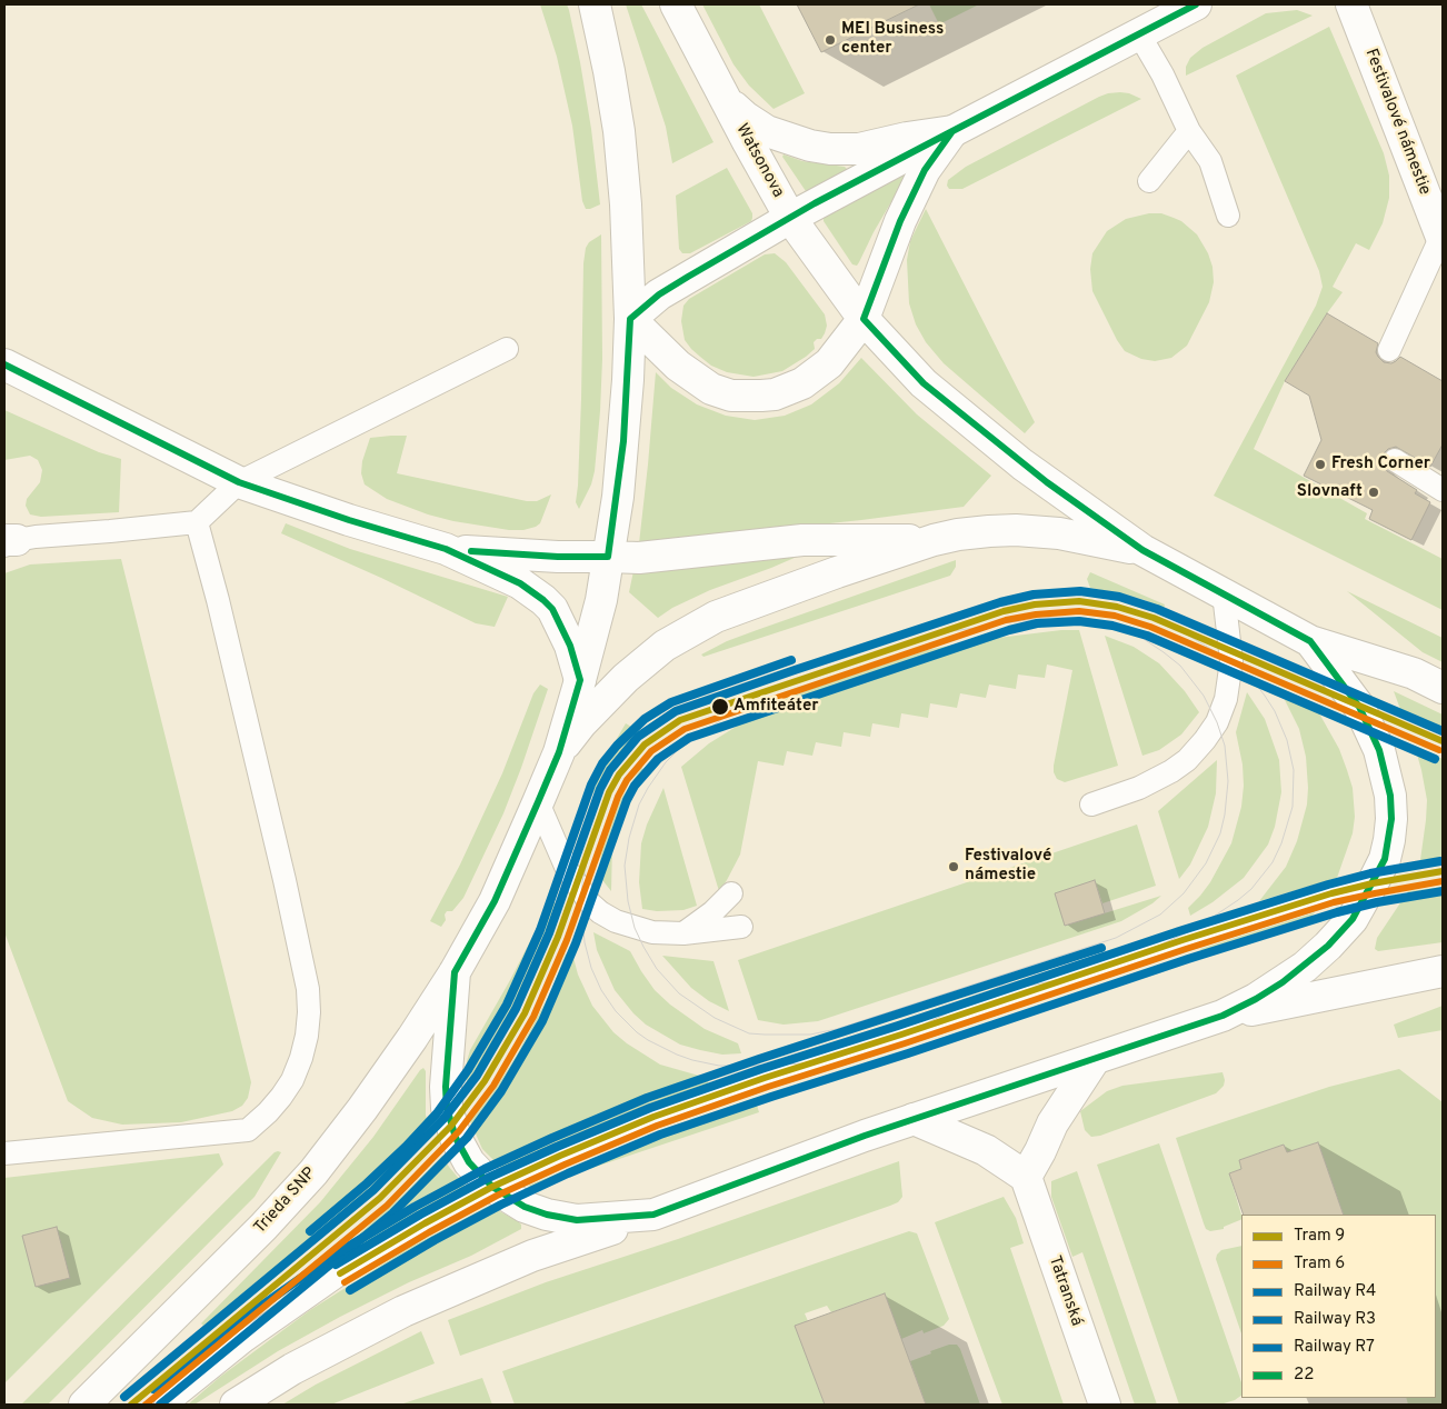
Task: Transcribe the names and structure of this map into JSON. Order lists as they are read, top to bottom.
{
  "streets": {
    "street": [
      "Festivalové námestie",
      "Watsonova",
      "Trieda SNP",
      "Tatranská"
    ]
  },
  "places": [
    "MEI Business center",
    "Fresh Corner",
    "Slovnaft",
    "Amfiteáter",
    "Festivalové námestie"
  ],
  "lines": [
    "transit line 22",
    "rail line R4",
    "tram line 9",
    "tram line 6",
    "rail line R3",
    "rail line R7"
  ],
  "legend": [
    "Tram 9",
    "Tram 6",
    "Railway R4",
    "Railway R3",
    "Railway R7",
    "22"
  ]
}
